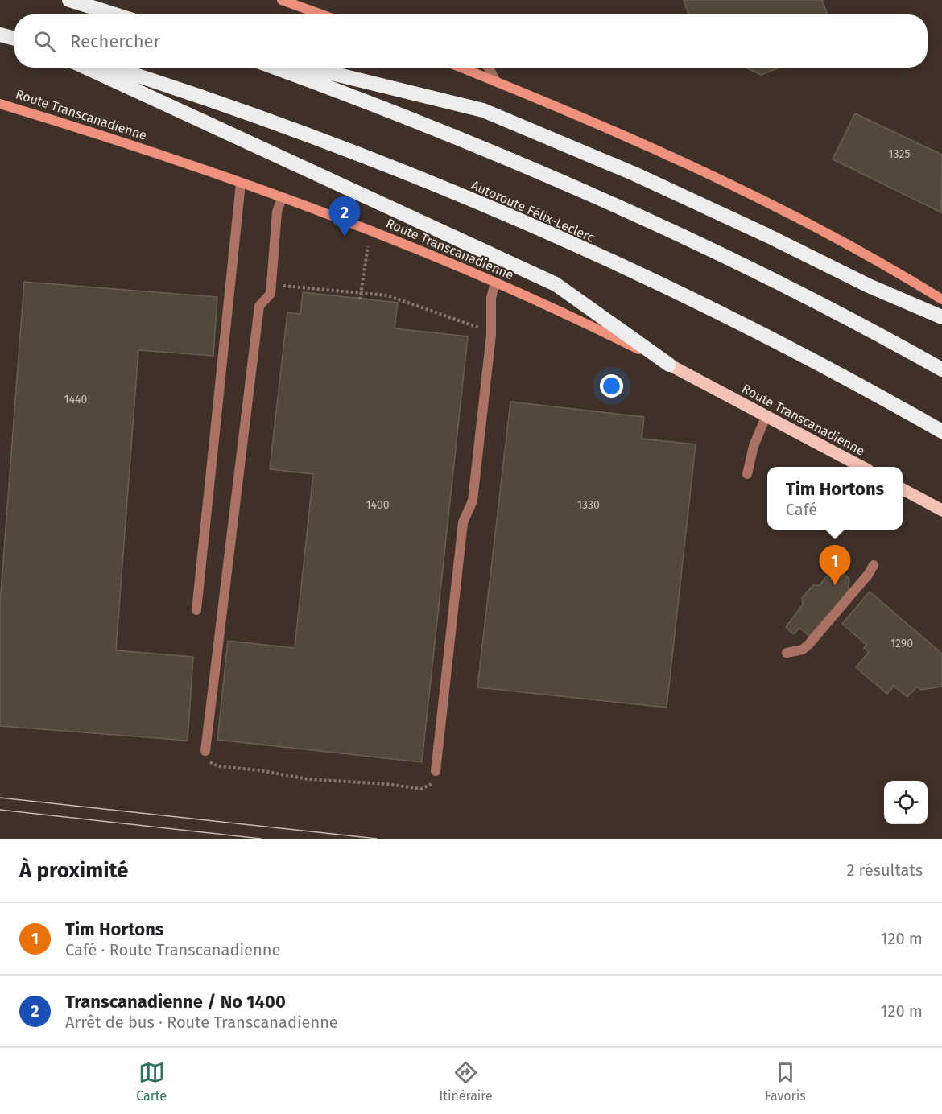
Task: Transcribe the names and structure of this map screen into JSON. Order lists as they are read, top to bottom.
{
  "streets": {
    "highway": ["Autoroute Félix-Leclerc"],
    "main road": ["Route Transcanadienne"]
  },
  "house_numbers": [
    "1325",
    "1440",
    "1400",
    "1330",
    "1290"
  ],
  "page": {
    "search": "Rechercher",
    "pins": ["2", "1"],
    "popup": ["Tim Hortons", "Café"],
    "heading": ["À proximité", "2 résultats"],
    "list": [
      {
        "mark": "1",
        "name": "Tim Hortons",
        "note": "Café · Route Transcanadienne",
        "value": "120 m"
      },
      {
        "mark": "2",
        "name": "Transcanadienne / No 1400",
        "note": "Arrêt de bus · Route Transcanadienne",
        "value": "120 m"
      }
    ],
    "nav": ["Carte", "Itinéraire", "Favoris"]
  }
}
